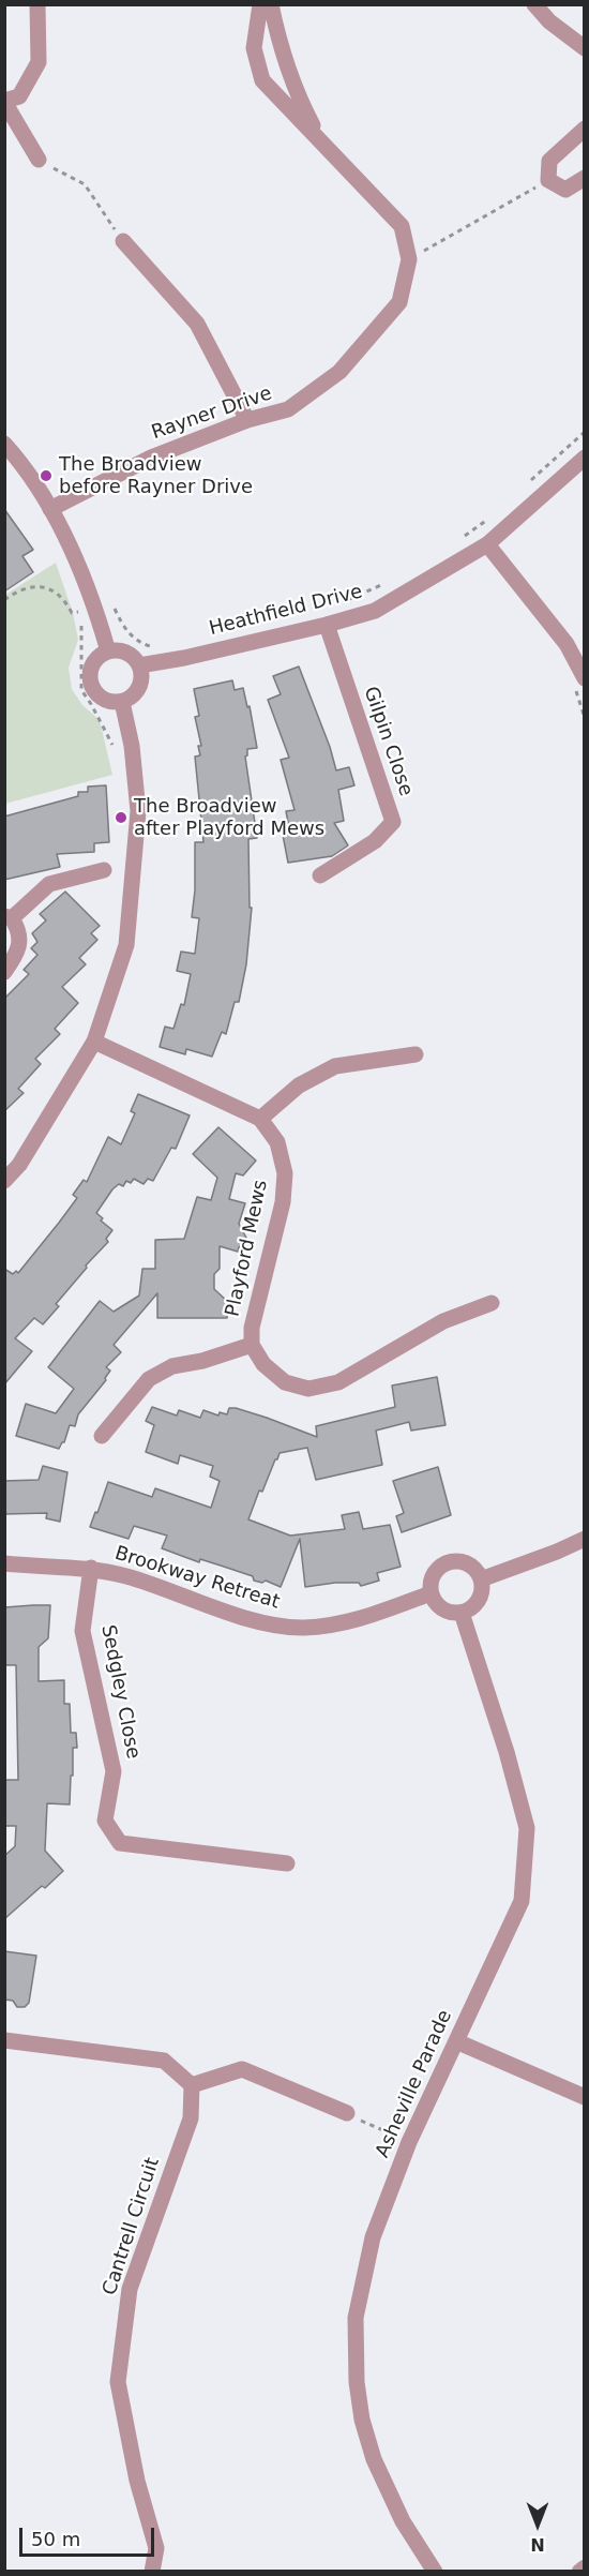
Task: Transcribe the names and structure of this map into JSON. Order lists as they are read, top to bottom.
{
  "streets": {
    "street": [
      "Rayner Drive",
      "Heathfield Drive",
      "Gilpin Close",
      "Playford Mews",
      "Brookway Retreat",
      "Sedgley Close",
      "Asheville Parade",
      "Cantrell Circuit"
    ]
  },
  "crossings": [
    ["Heathfield Drive", "Gilpin Close"],
    ["Brookway Retreat", "Sedgley Close"],
    ["Brookway Retreat", "Asheville Parade"]
  ],
  "places": ["The Broadview before Rayner Drive", "The Broadview after Playford Mews"],
  "scale_bar": "50 m",
  "north": "bottom"
}
